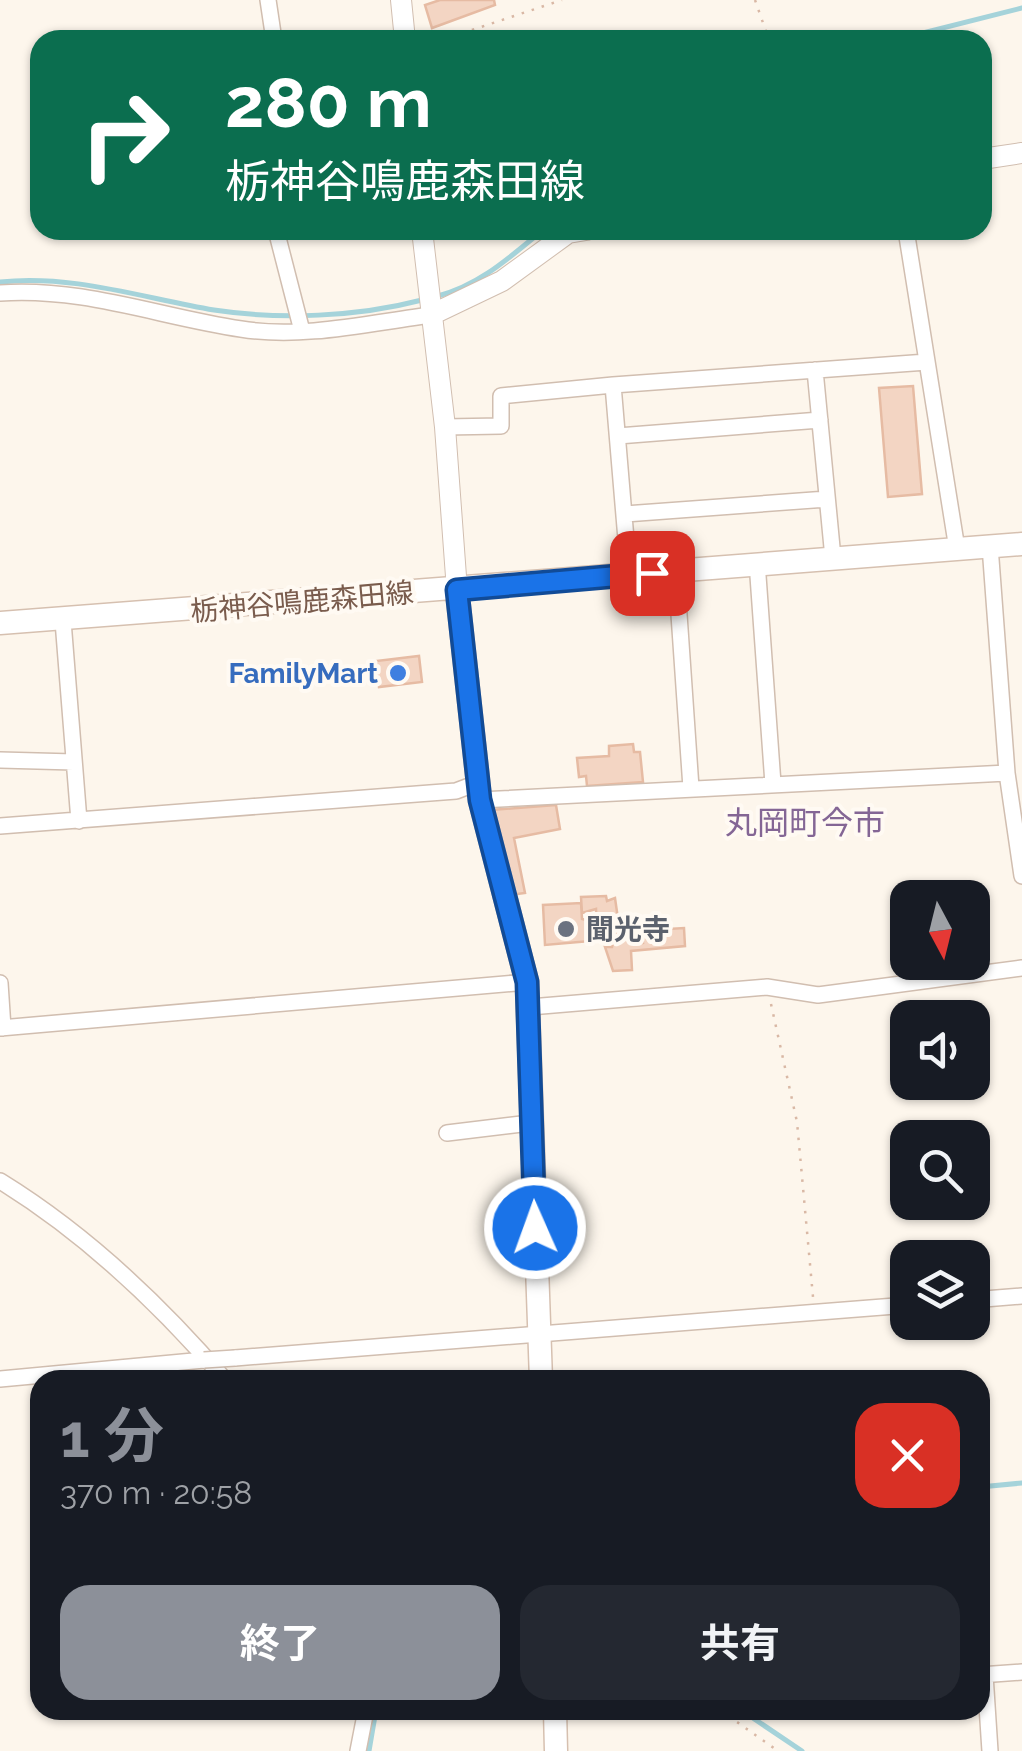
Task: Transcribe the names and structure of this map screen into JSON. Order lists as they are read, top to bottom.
{
  "streets": {
    "main road": ["栃神谷鳴鹿森田線"]
  },
  "districts": ["丸岡町今市"],
  "places": ["FamilyMart", "聞光寺"],
  "north": "bottom",
  "page": {
    "turn": ["280 m", "栃神谷鳴鹿森田線"],
    "heading": ["1 分", "370 m · 20:58"],
    "buttons": ["終了", "共有"]
  }
}
